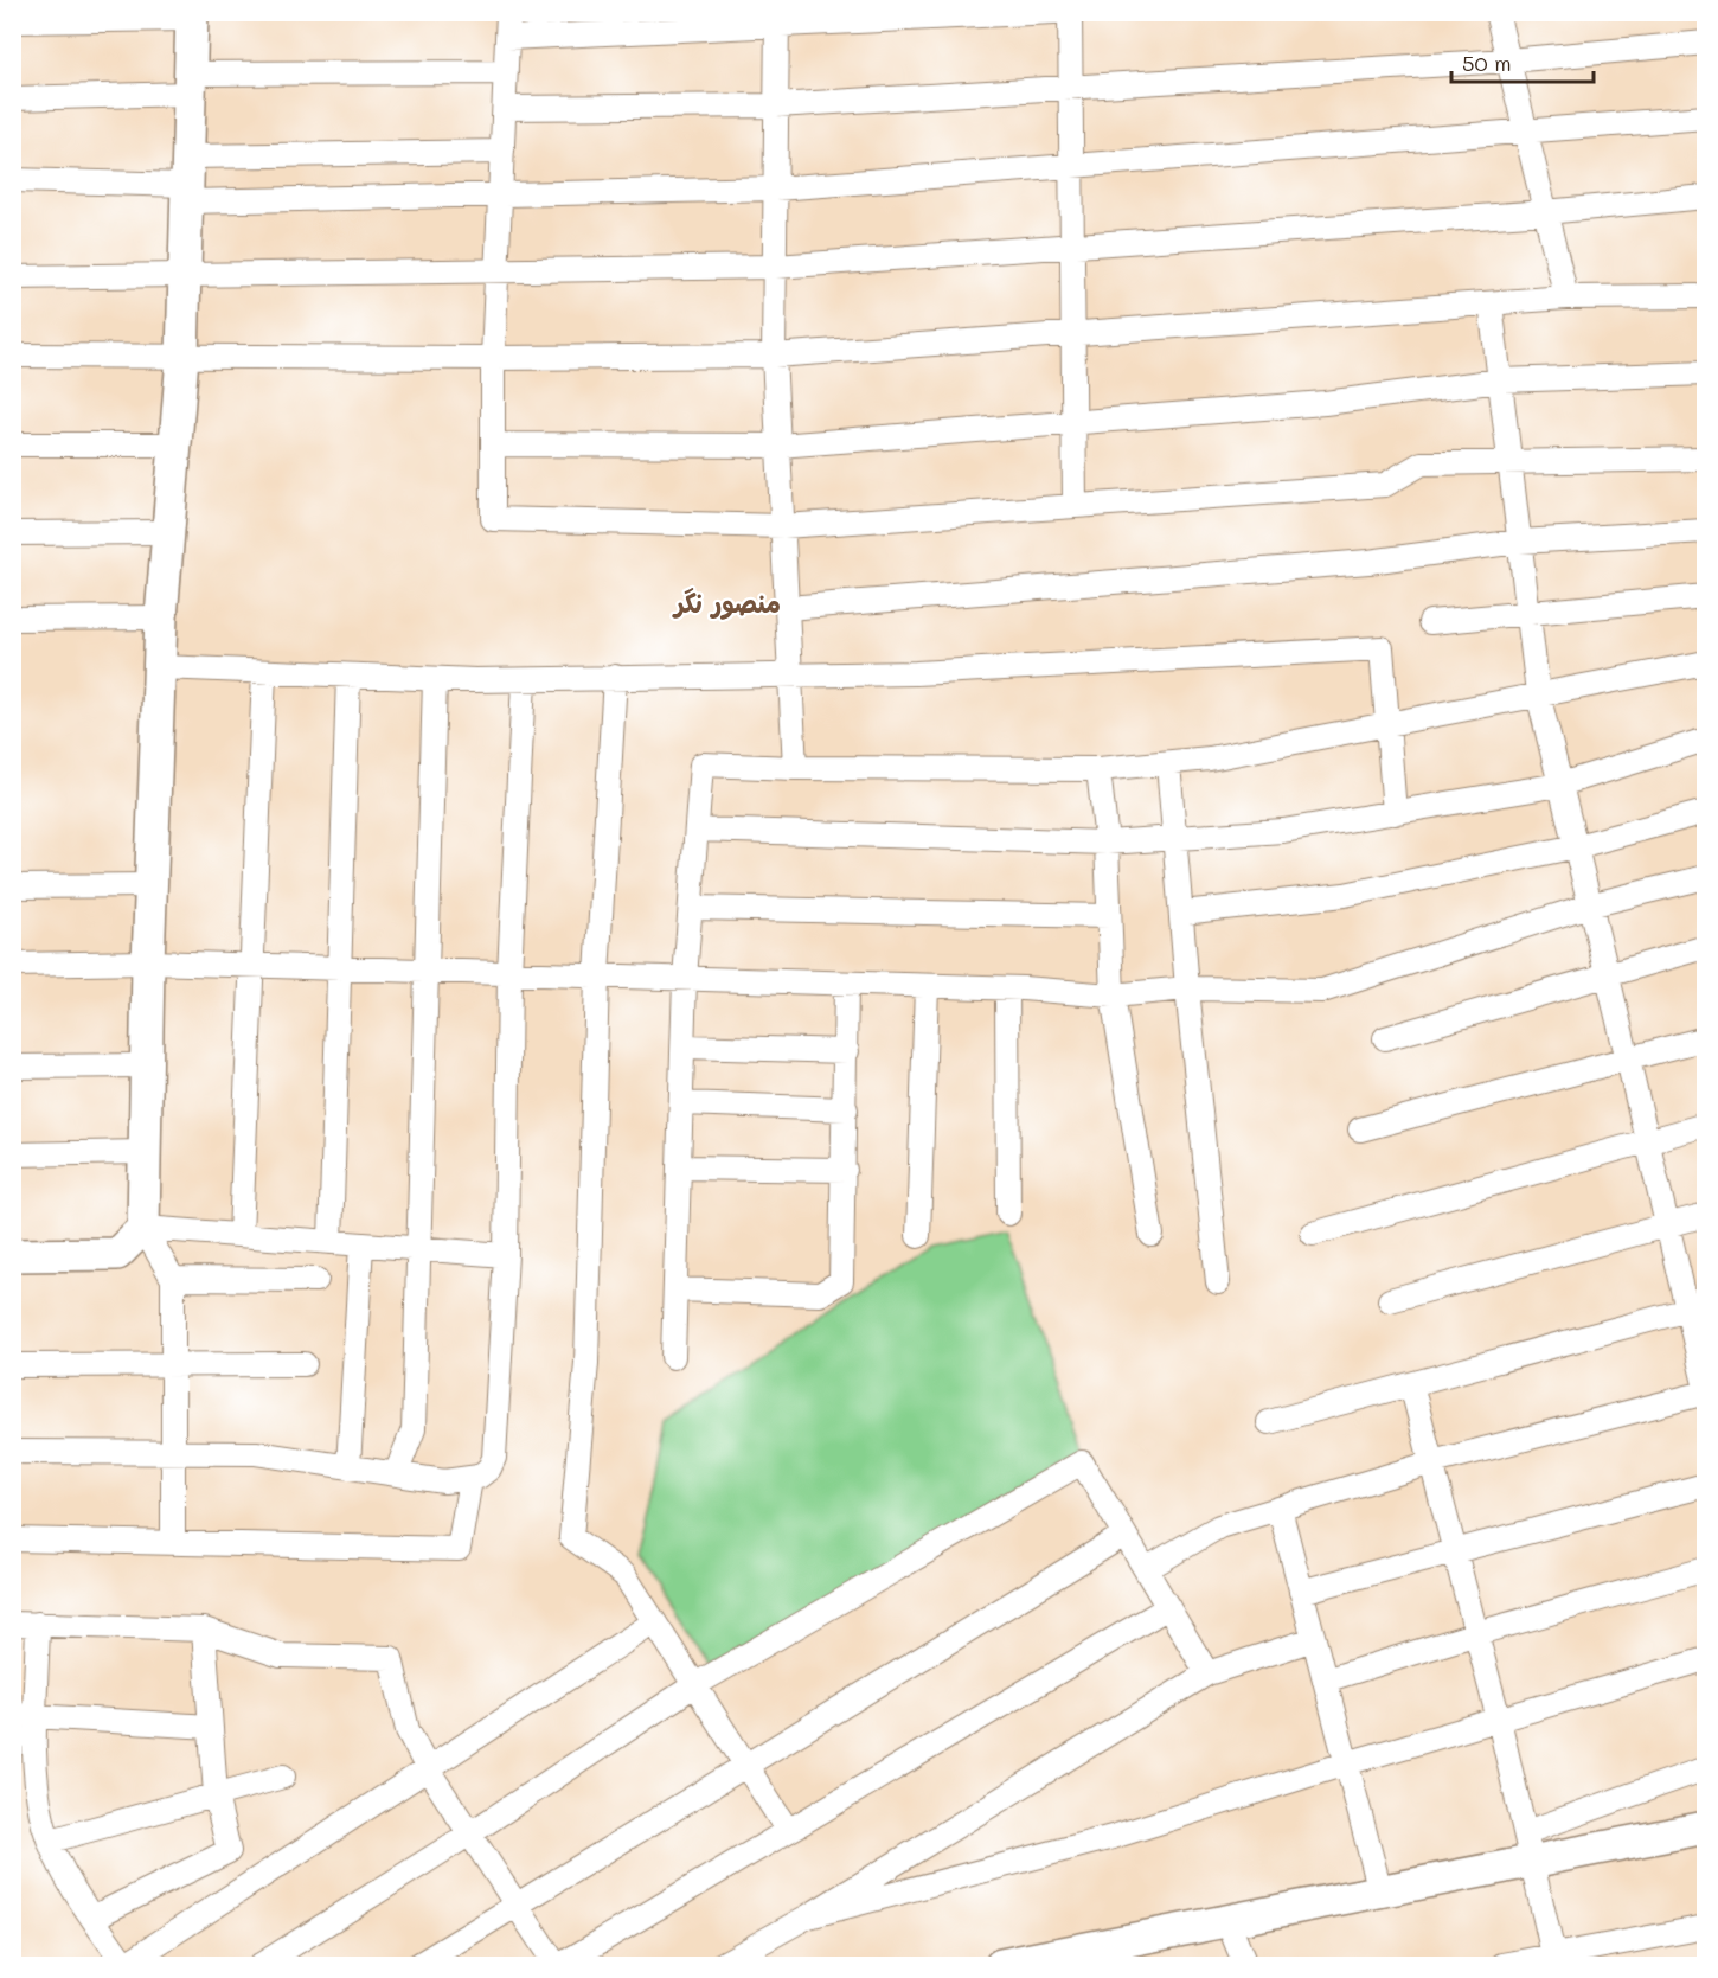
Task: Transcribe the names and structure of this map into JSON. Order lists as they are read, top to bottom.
{
  "districts": ["منصور نگر"],
  "scale_bar": "50 m"
}
